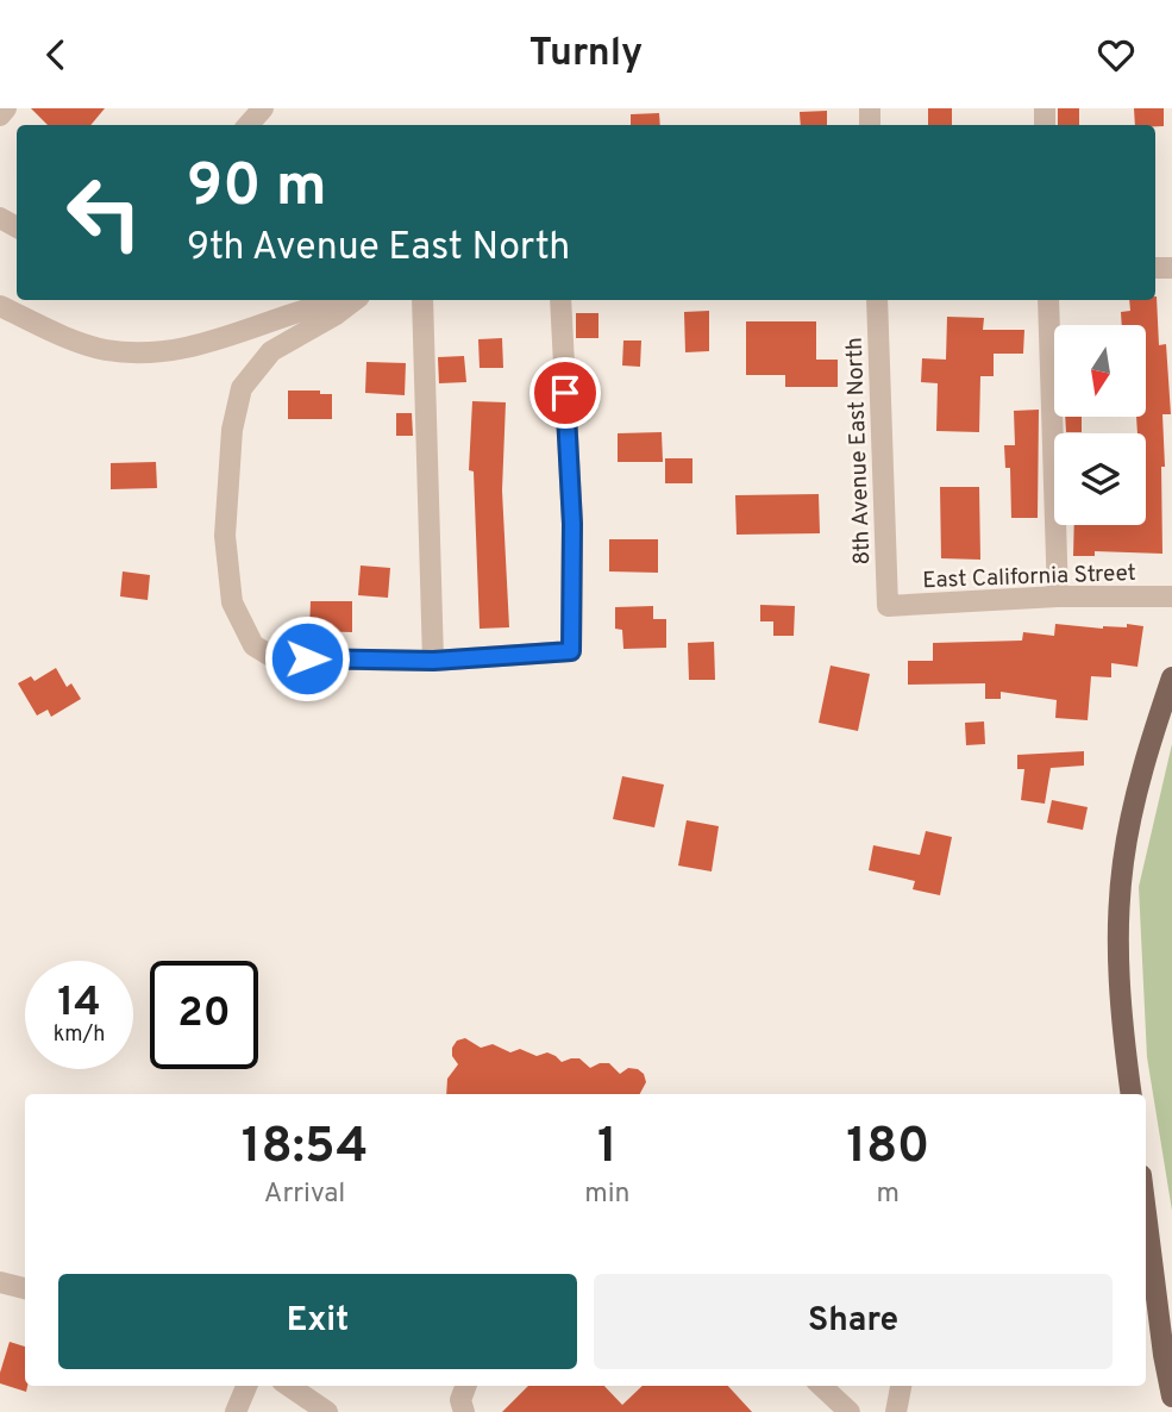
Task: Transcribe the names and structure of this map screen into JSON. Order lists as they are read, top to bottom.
{
  "streets": {
    "street": ["8th Avenue East North", "East California Street"]
  },
  "crossings": [
    ["8th Avenue East North", "East California Street"]
  ],
  "north": "bottom",
  "page": {
    "header": "Turnly",
    "turn": ["90 m", "9th Avenue East North"],
    "speed": "14 km/h",
    "limit": "20",
    "eta": [
      "18:54",
      "Arrival",
      "1",
      "min",
      "180",
      "m"
    ],
    "buttons": ["Exit", "Share"]
  }
}
